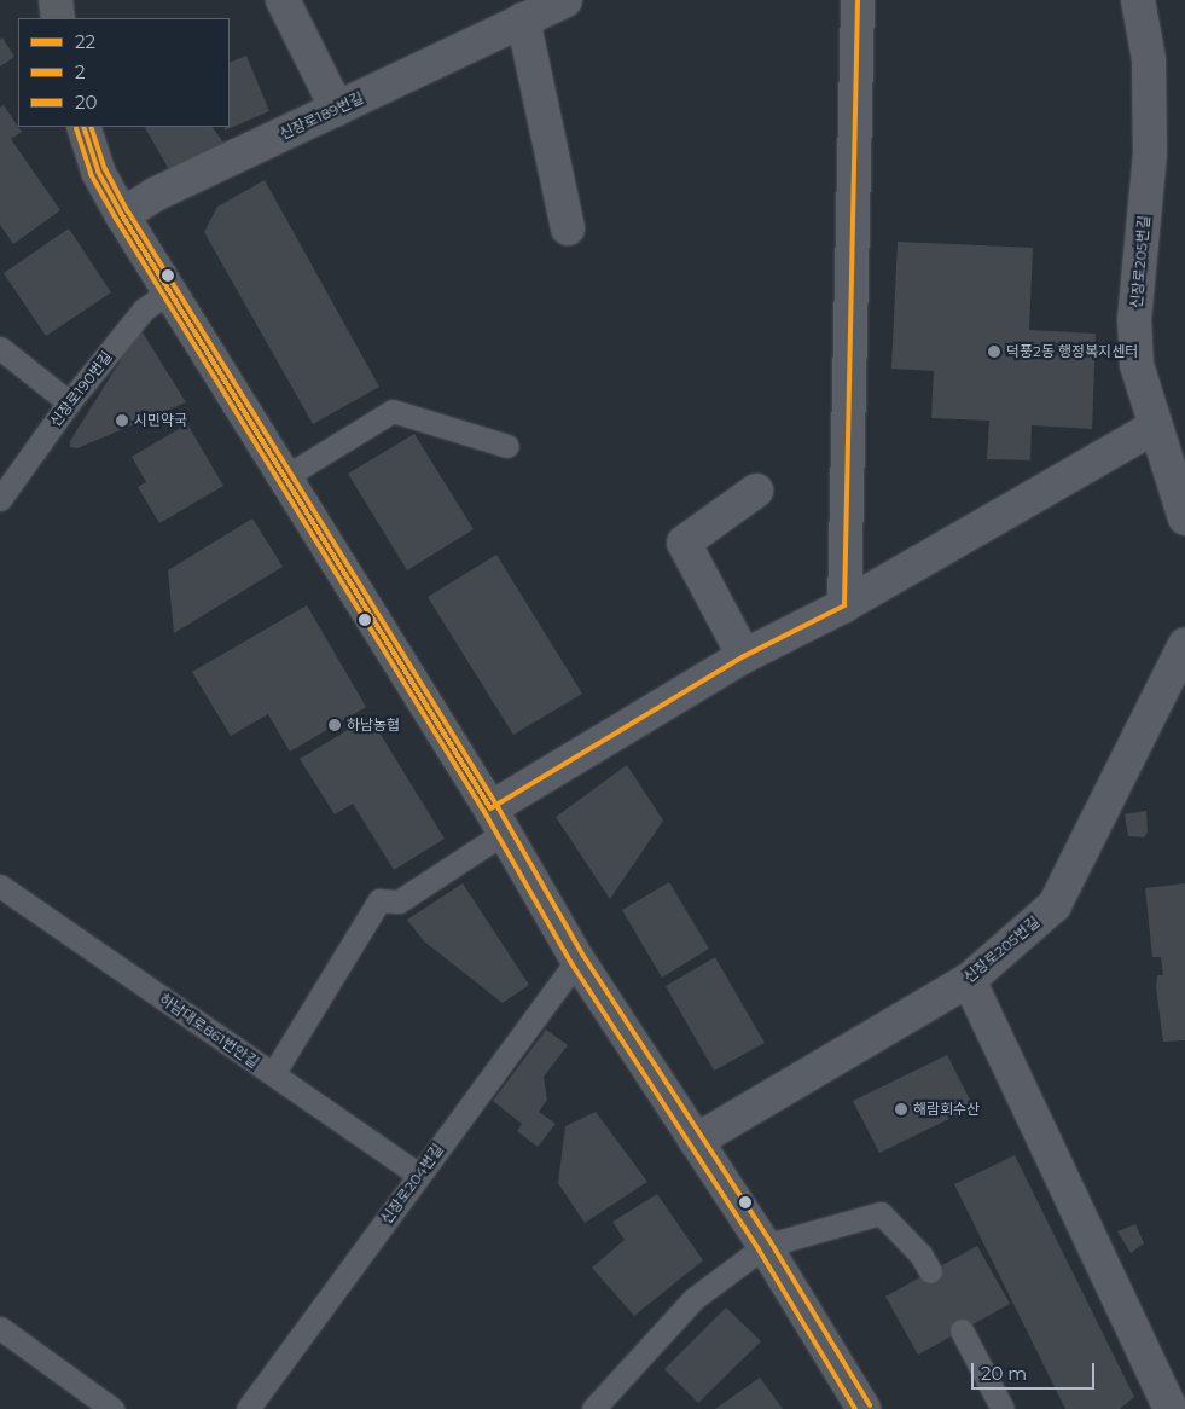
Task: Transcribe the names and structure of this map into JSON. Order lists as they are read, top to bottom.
{
  "streets": {
    "street": ["신장로189번길", "신장로205번길"],
    "lane": ["신장로190번길", "하남대로861번안길", "신장로204번길"]
  },
  "crossings": [
    ["하남대로861번안길", "신장로204번길"]
  ],
  "places": [
    "덕풍2동 행정복지센터",
    "시민약국",
    "하남농협",
    "해람회수산"
  ],
  "lines": ["transit line 22", "transit line 20", "transit line 2"],
  "legend": ["22", "2", "20"],
  "scale_bar": "20 m"
}
